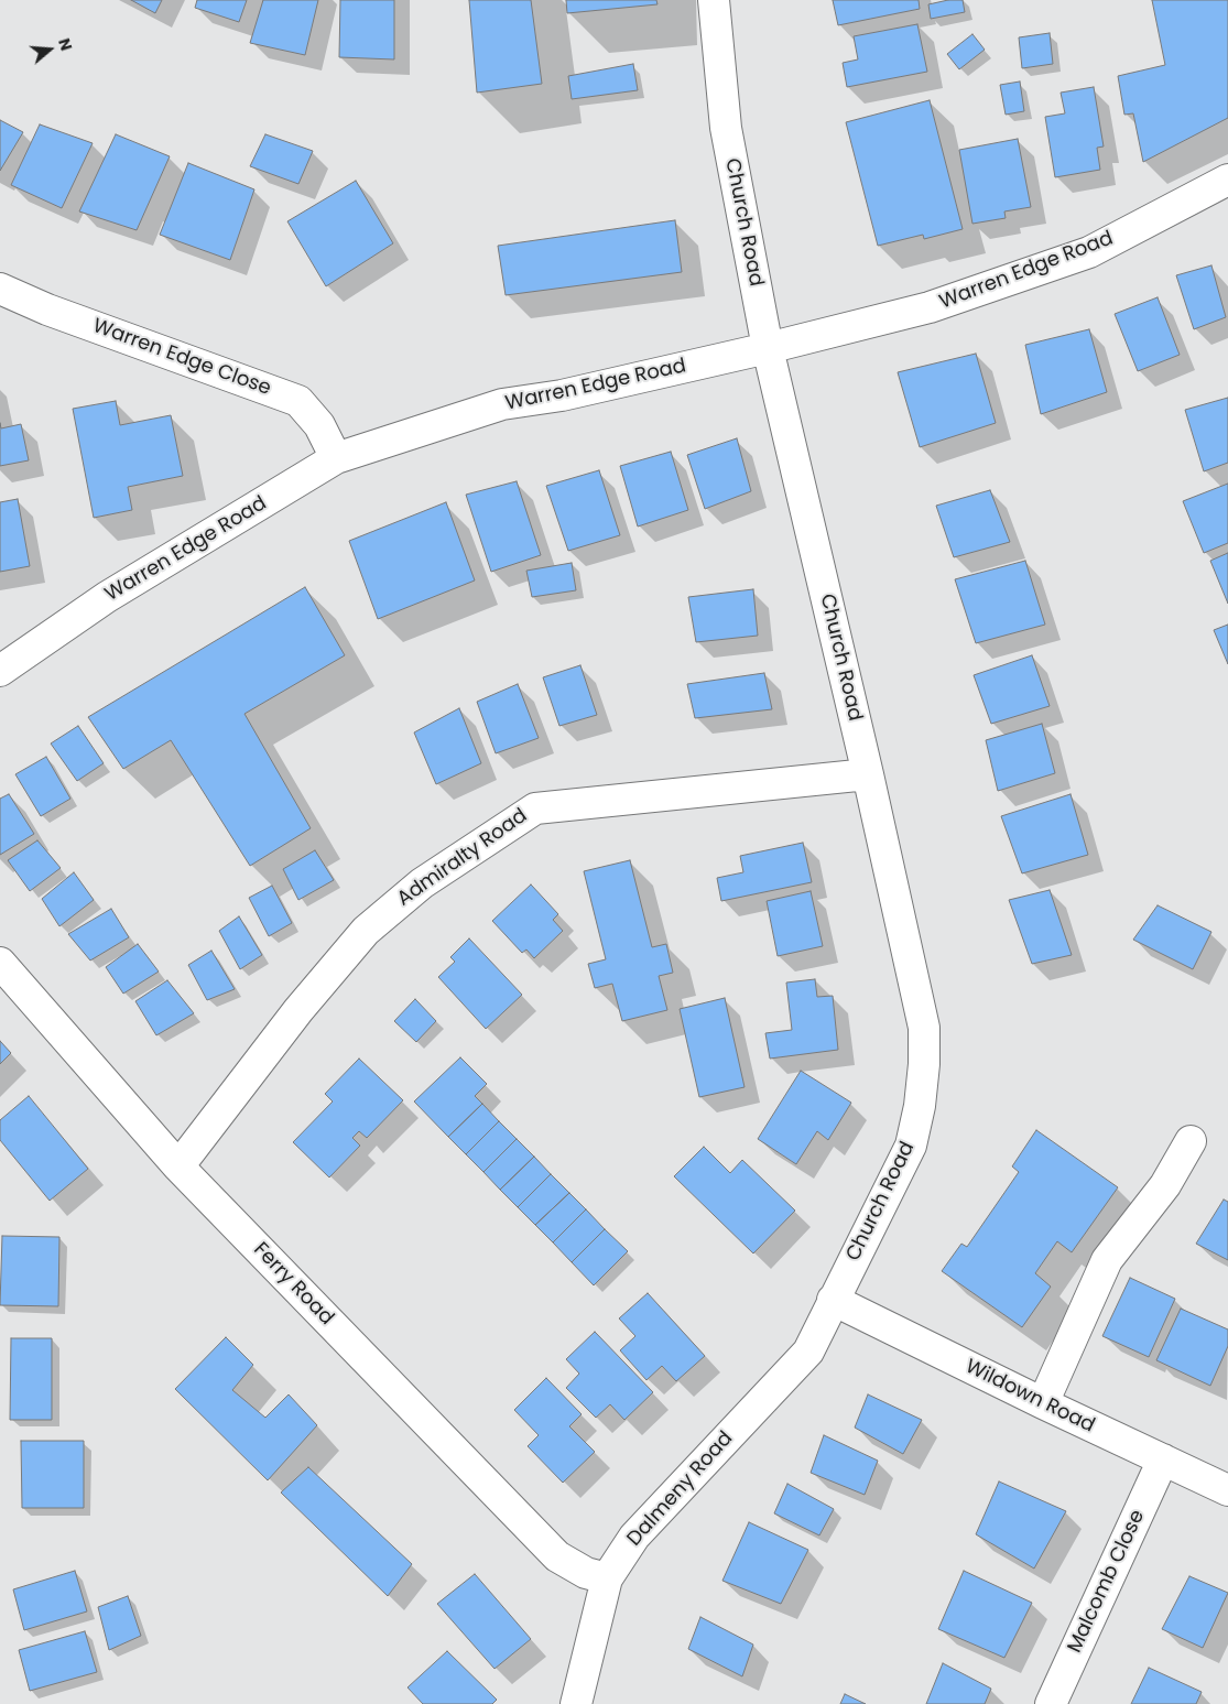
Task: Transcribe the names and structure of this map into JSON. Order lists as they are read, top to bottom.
{
  "streets": {
    "street": [
      "Church Road",
      "Warren Edge Road",
      "Warren Edge Close",
      "Admiralty Road",
      "Ferry Road",
      "Wildown Road",
      "Dalmeny Road",
      "Malcomb Close"
    ]
  },
  "crossings": [
    ["Church Road", "Warren Edge Road"],
    ["Church Road", "Admiralty Road"],
    ["Church Road", "Wildown Road"],
    ["Church Road", "Dalmeny Road"],
    ["Warren Edge Road", "Warren Edge Close"],
    ["Admiralty Road", "Ferry Road"],
    ["Ferry Road", "Dalmeny Road"],
    ["Wildown Road", "Dalmeny Road"],
    ["Wildown Road", "Malcomb Close"]
  ],
  "north": "right"
}
